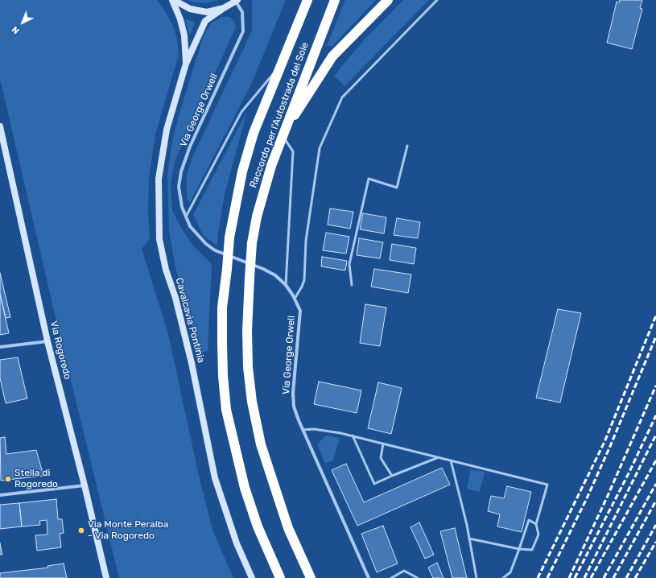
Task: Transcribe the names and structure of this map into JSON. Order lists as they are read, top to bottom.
{
  "streets": {
    "highway": ["Raccordo per l'Autostrada del Sole"],
    "street": ["Via George Orwell", "Cavalcavia Pontinia", "Via Rogoredo"]
  },
  "places": ["Stella di Rogoredo", "Via Monte Peralba - Via Rogoredo"],
  "north": "bottom left"
}
